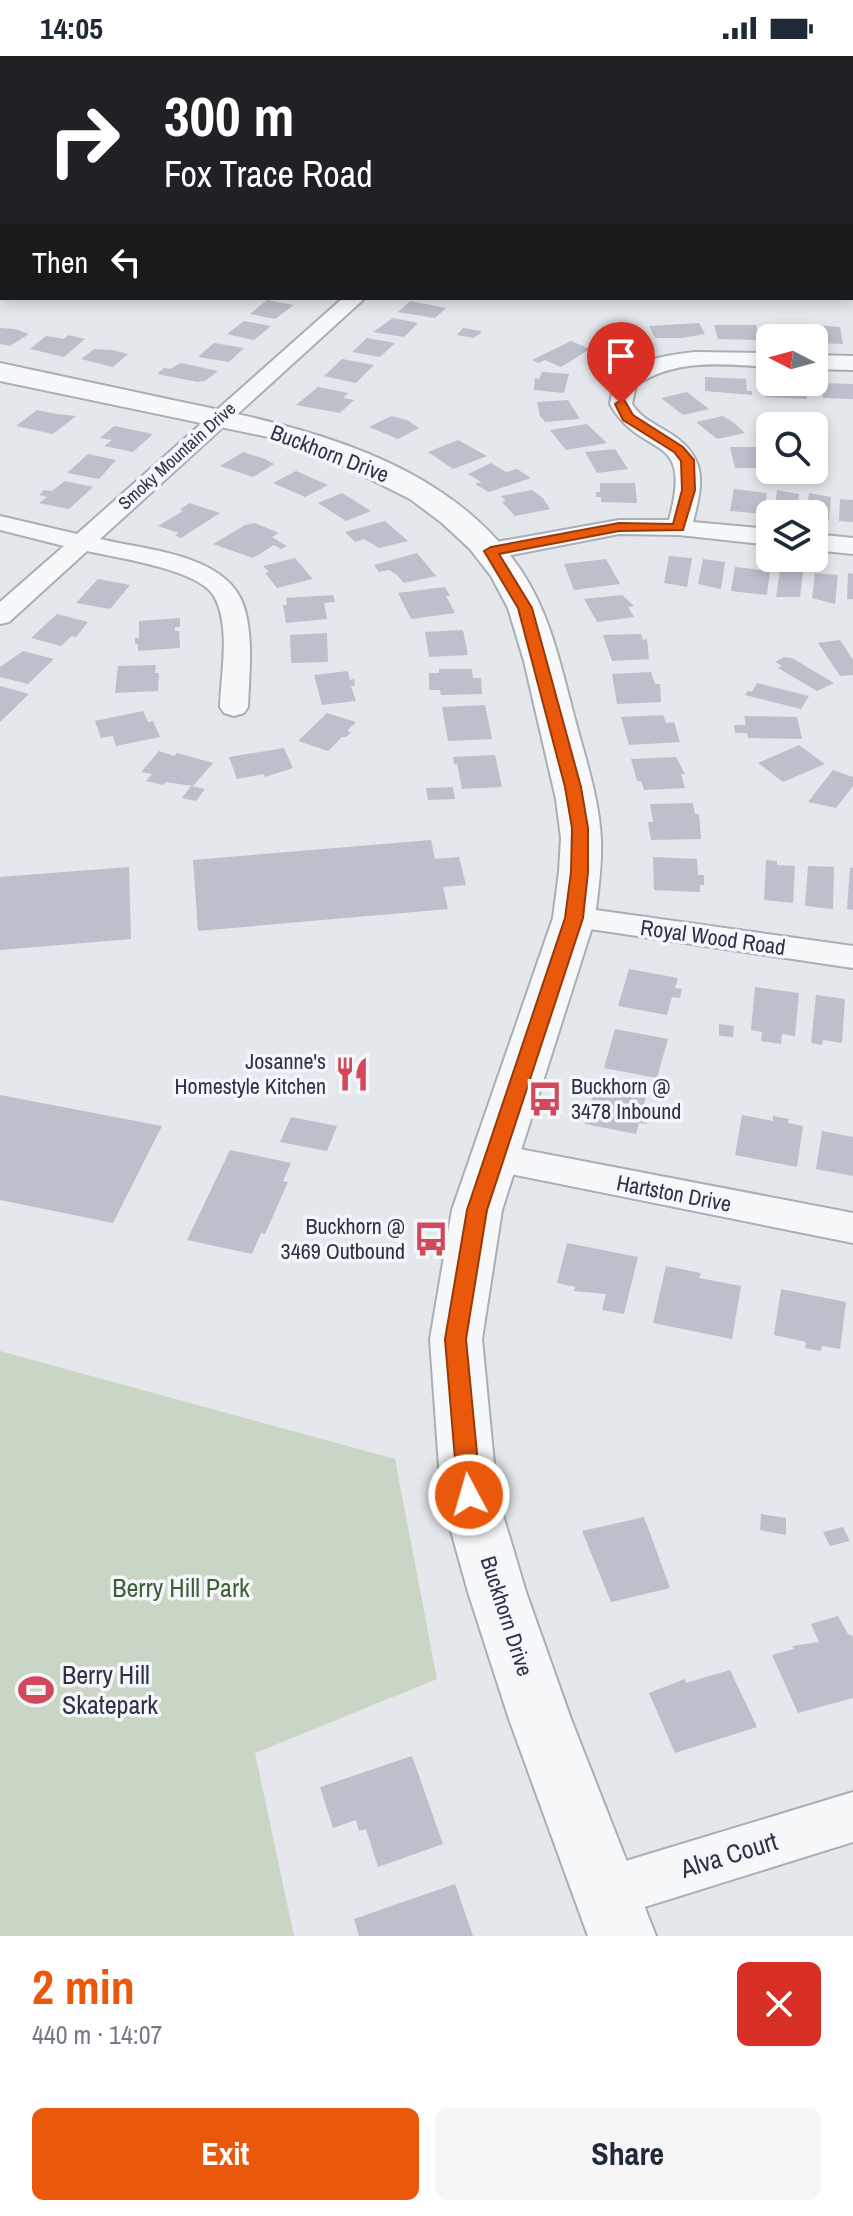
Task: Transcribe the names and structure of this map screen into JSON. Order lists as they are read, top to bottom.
{
  "streets": {
    "street": [
      "Buckhorn Drive",
      "Smoky Mountain Drive",
      "Royal Wood Road",
      "Hartston Drive",
      "Alva Court"
    ]
  },
  "crossings": [
    ["Buckhorn Drive", "Smoky Mountain Drive"],
    ["Buckhorn Drive", "Royal Wood Road"],
    ["Buckhorn Drive", "Hartston Drive"],
    ["Buckhorn Drive", "Alva Court"]
  ],
  "parks": ["Berry Hill Park"],
  "places": {
    "restaurant": ["Josanne's Homestyle Kitchen"],
    "bus stop": ["Buckhorn @ 3478 Inbound", "Buckhorn @ 3469 Outbound"],
    "sports": ["Berry Hill Skatepark"]
  },
  "north": "left",
  "page": {
    "status": "14:05",
    "turn": ["300 m", "Fox Trace Road"],
    "then": "Then",
    "heading": ["2 min", "440 m · 14:07"],
    "buttons": ["Exit", "Share"]
  }
}
